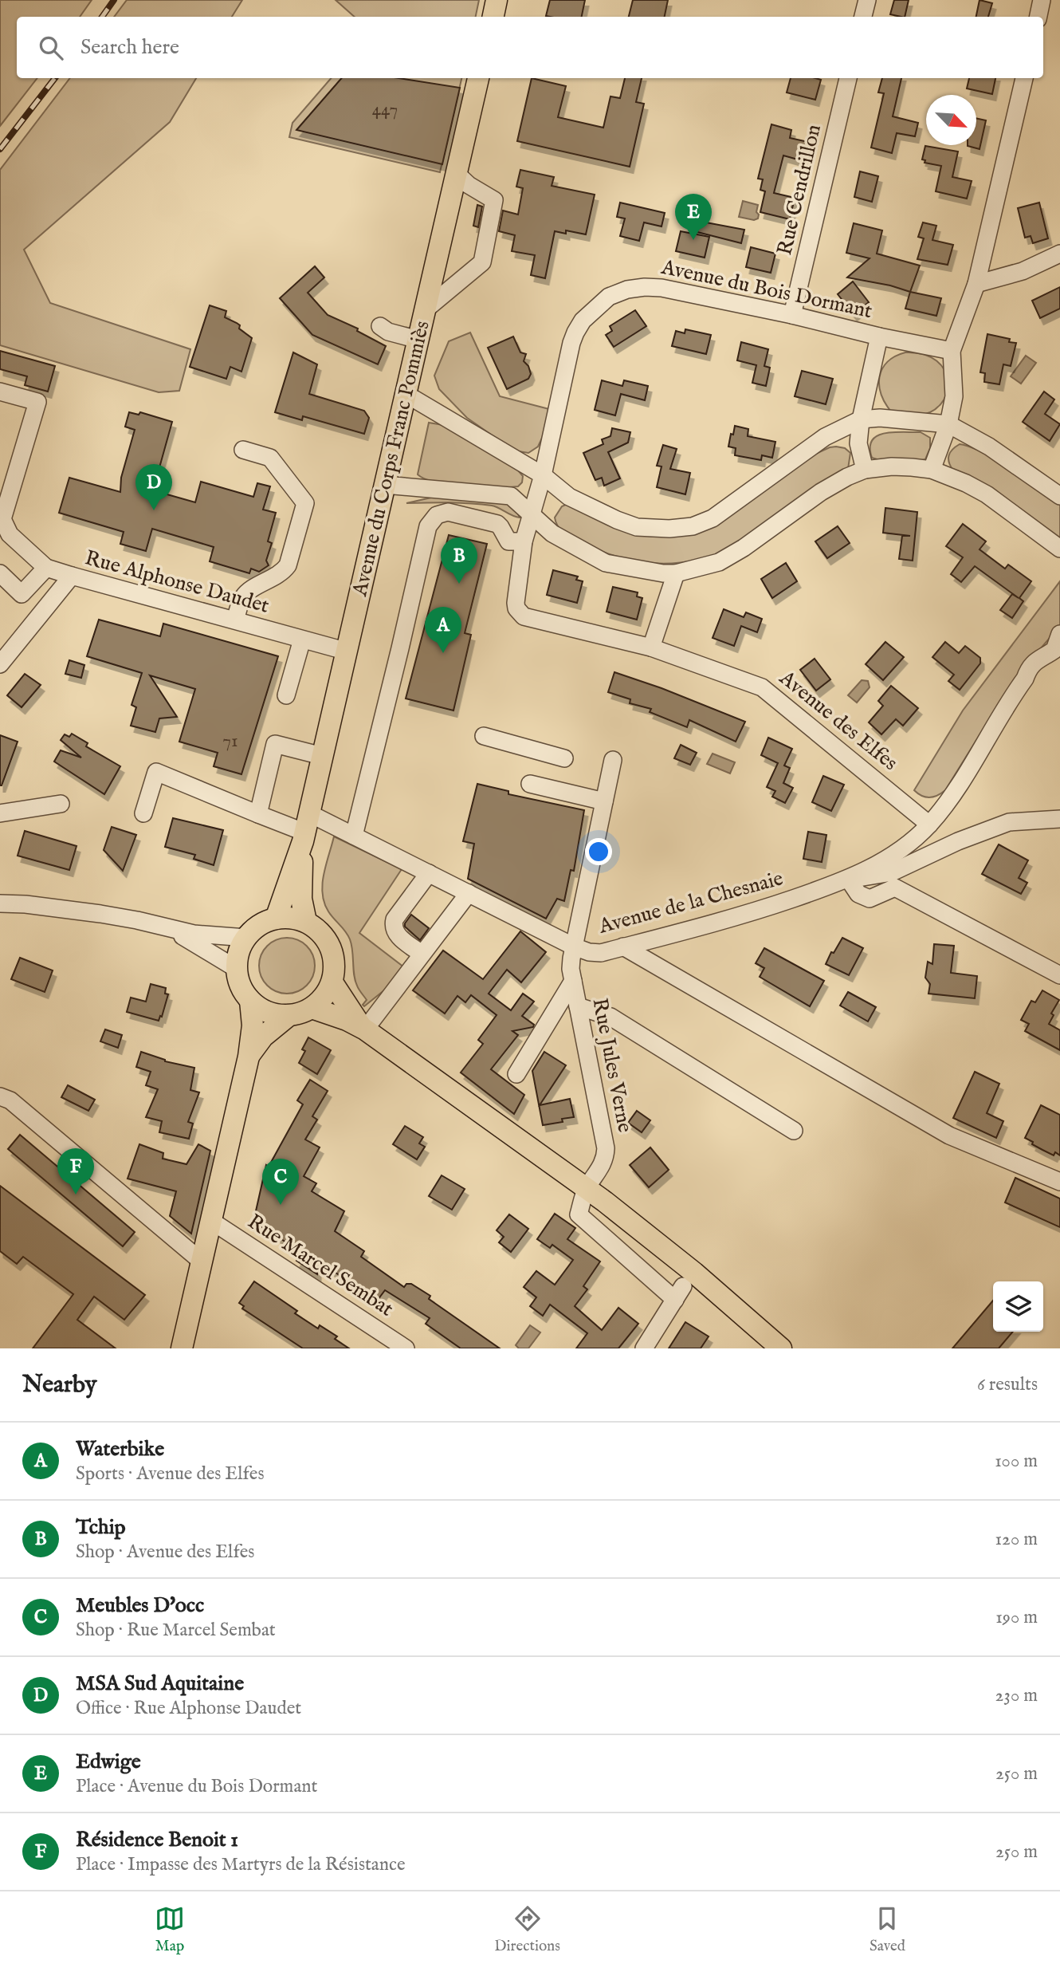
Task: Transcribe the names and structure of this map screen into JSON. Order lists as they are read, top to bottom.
{
  "streets": {
    "main road": ["Avenue du Corps Franc Pommiès"],
    "street": [
      "Rue Cendrillon",
      "Avenue du Bois Dormant",
      "Rue Alphonse Daudet",
      "Avenue des Elfes",
      "Avenue de la Chesnaie",
      "Rue Jules Verne",
      "Rue Marcel Sembat"
    ]
  },
  "crossings": [
    ["Rue Cendrillon", "Avenue du Bois Dormant"],
    ["Avenue du Bois Dormant", "Avenue des Elfes"],
    ["Avenue du Corps Franc Pommiès", "Rue Alphonse Daudet"],
    ["Avenue du Corps Franc Pommiès", "Avenue de la Chesnaie"],
    ["Avenue des Elfes", "Avenue de la Chesnaie"],
    ["Avenue de la Chesnaie", "Rue Jules Verne"]
  ],
  "house_numbers": ["447", "71"],
  "north": "bottom right",
  "page": {
    "search": "Search here",
    "pins": [
      "E",
      "D",
      "B",
      "A",
      "F",
      "C"
    ],
    "heading": ["Nearby", "6 results"],
    "list": [
      {
        "mark": "A",
        "name": "Waterbike",
        "note": "Sports · Avenue des Elfes",
        "value": "100 m"
      },
      {
        "mark": "B",
        "name": "Tchip",
        "note": "Shop · Avenue des Elfes",
        "value": "120 m"
      },
      {
        "mark": "C",
        "name": "Meubles D'occ",
        "note": "Shop · Rue Marcel Sembat",
        "value": "190 m"
      },
      {
        "mark": "D",
        "name": "MSA Sud Aquitaine",
        "note": "Office · Rue Alphonse Daudet",
        "value": "230 m"
      },
      {
        "mark": "E",
        "name": "Edwige",
        "note": "Place · Avenue du Bois Dormant",
        "value": "250 m"
      },
      {
        "mark": "F",
        "name": "Résidence Benoit 1",
        "note": "Place · Impasse des Martyrs de la Résistance",
        "value": "250 m"
      }
    ],
    "nav": ["Map", "Directions", "Saved"]
  }
}
